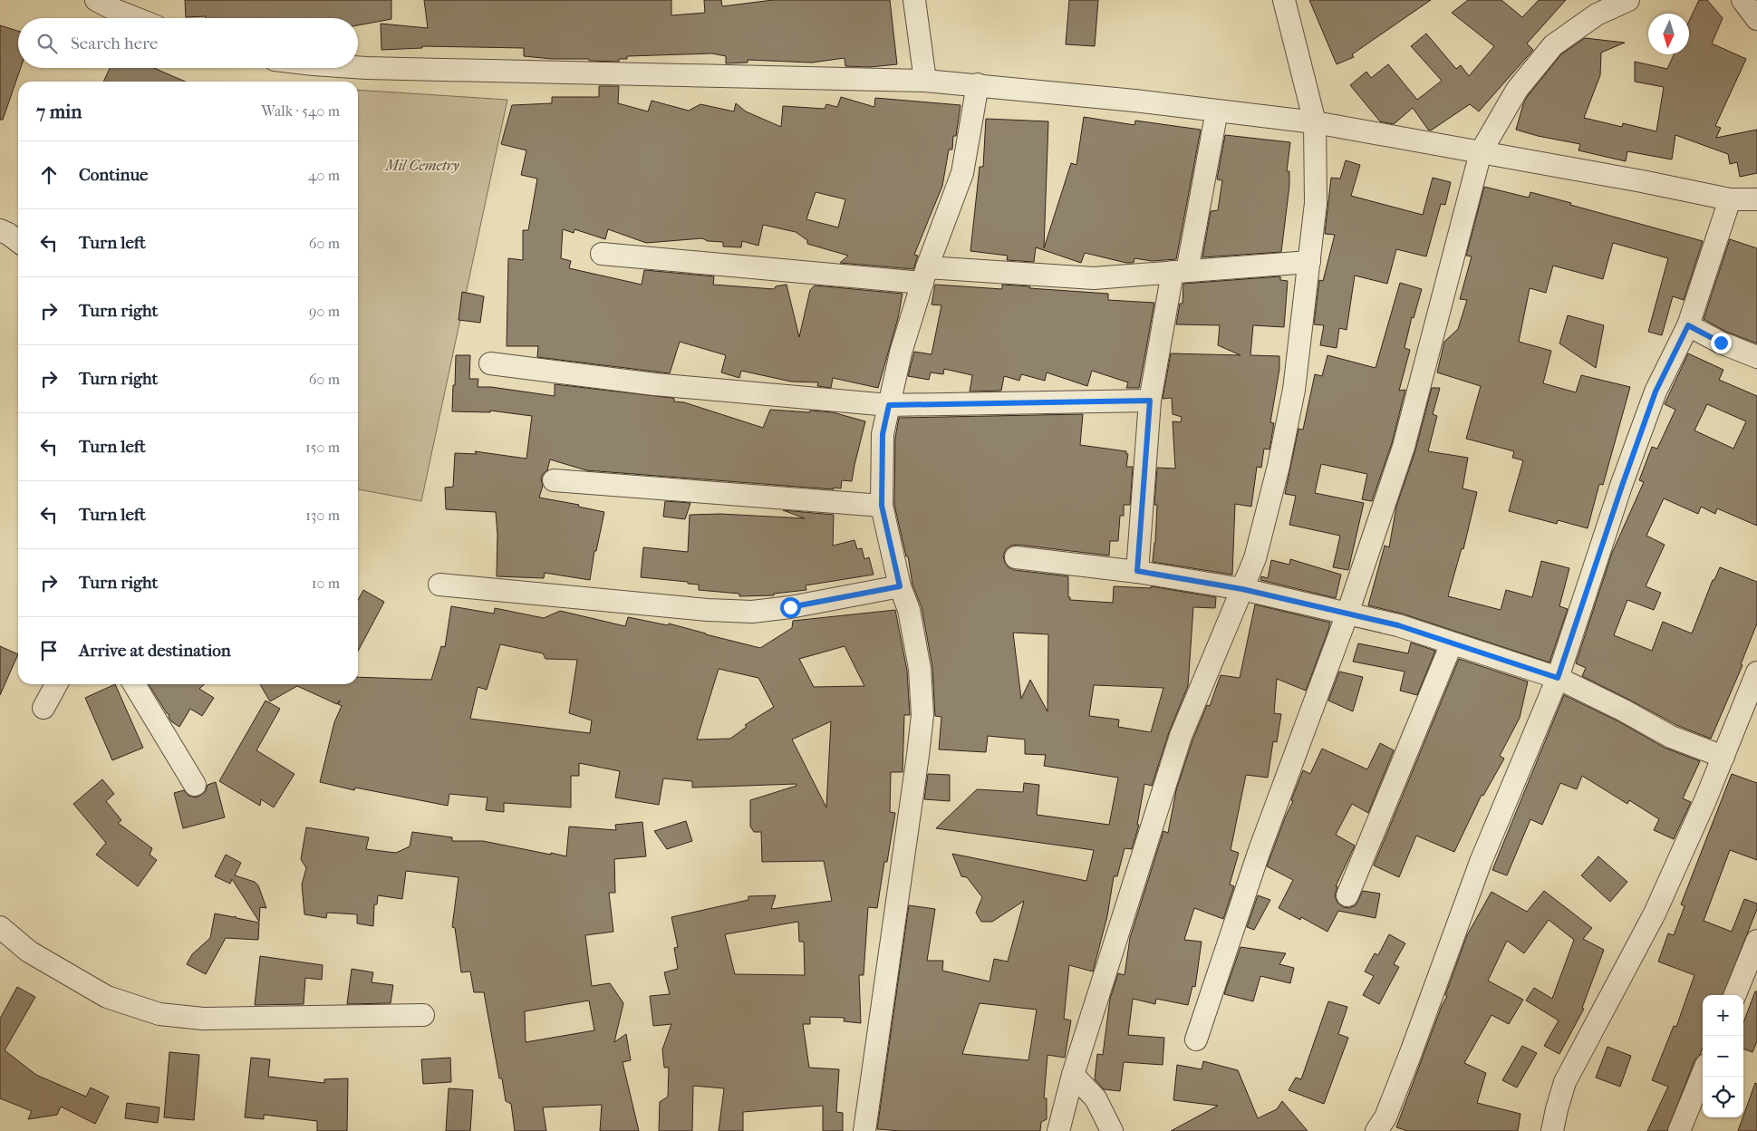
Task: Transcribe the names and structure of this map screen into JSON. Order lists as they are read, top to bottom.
{
  "parks": ["Mil Cemetry"],
  "north": "bottom",
  "page": {
    "search": "Search here",
    "heading": ["7 min", "Walk · 540 m"],
    "list": [
      ["Continue", "40 m"],
      ["Turn left", "60 m"],
      ["Turn right", "90 m"],
      ["Turn right", "60 m"],
      ["Turn left", "150 m"],
      ["Turn left", "130 m"],
      ["Turn right", "10 m"],
      "Arrive at destination"
    ],
    "map_buttons": ["+", "−"]
  }
}
